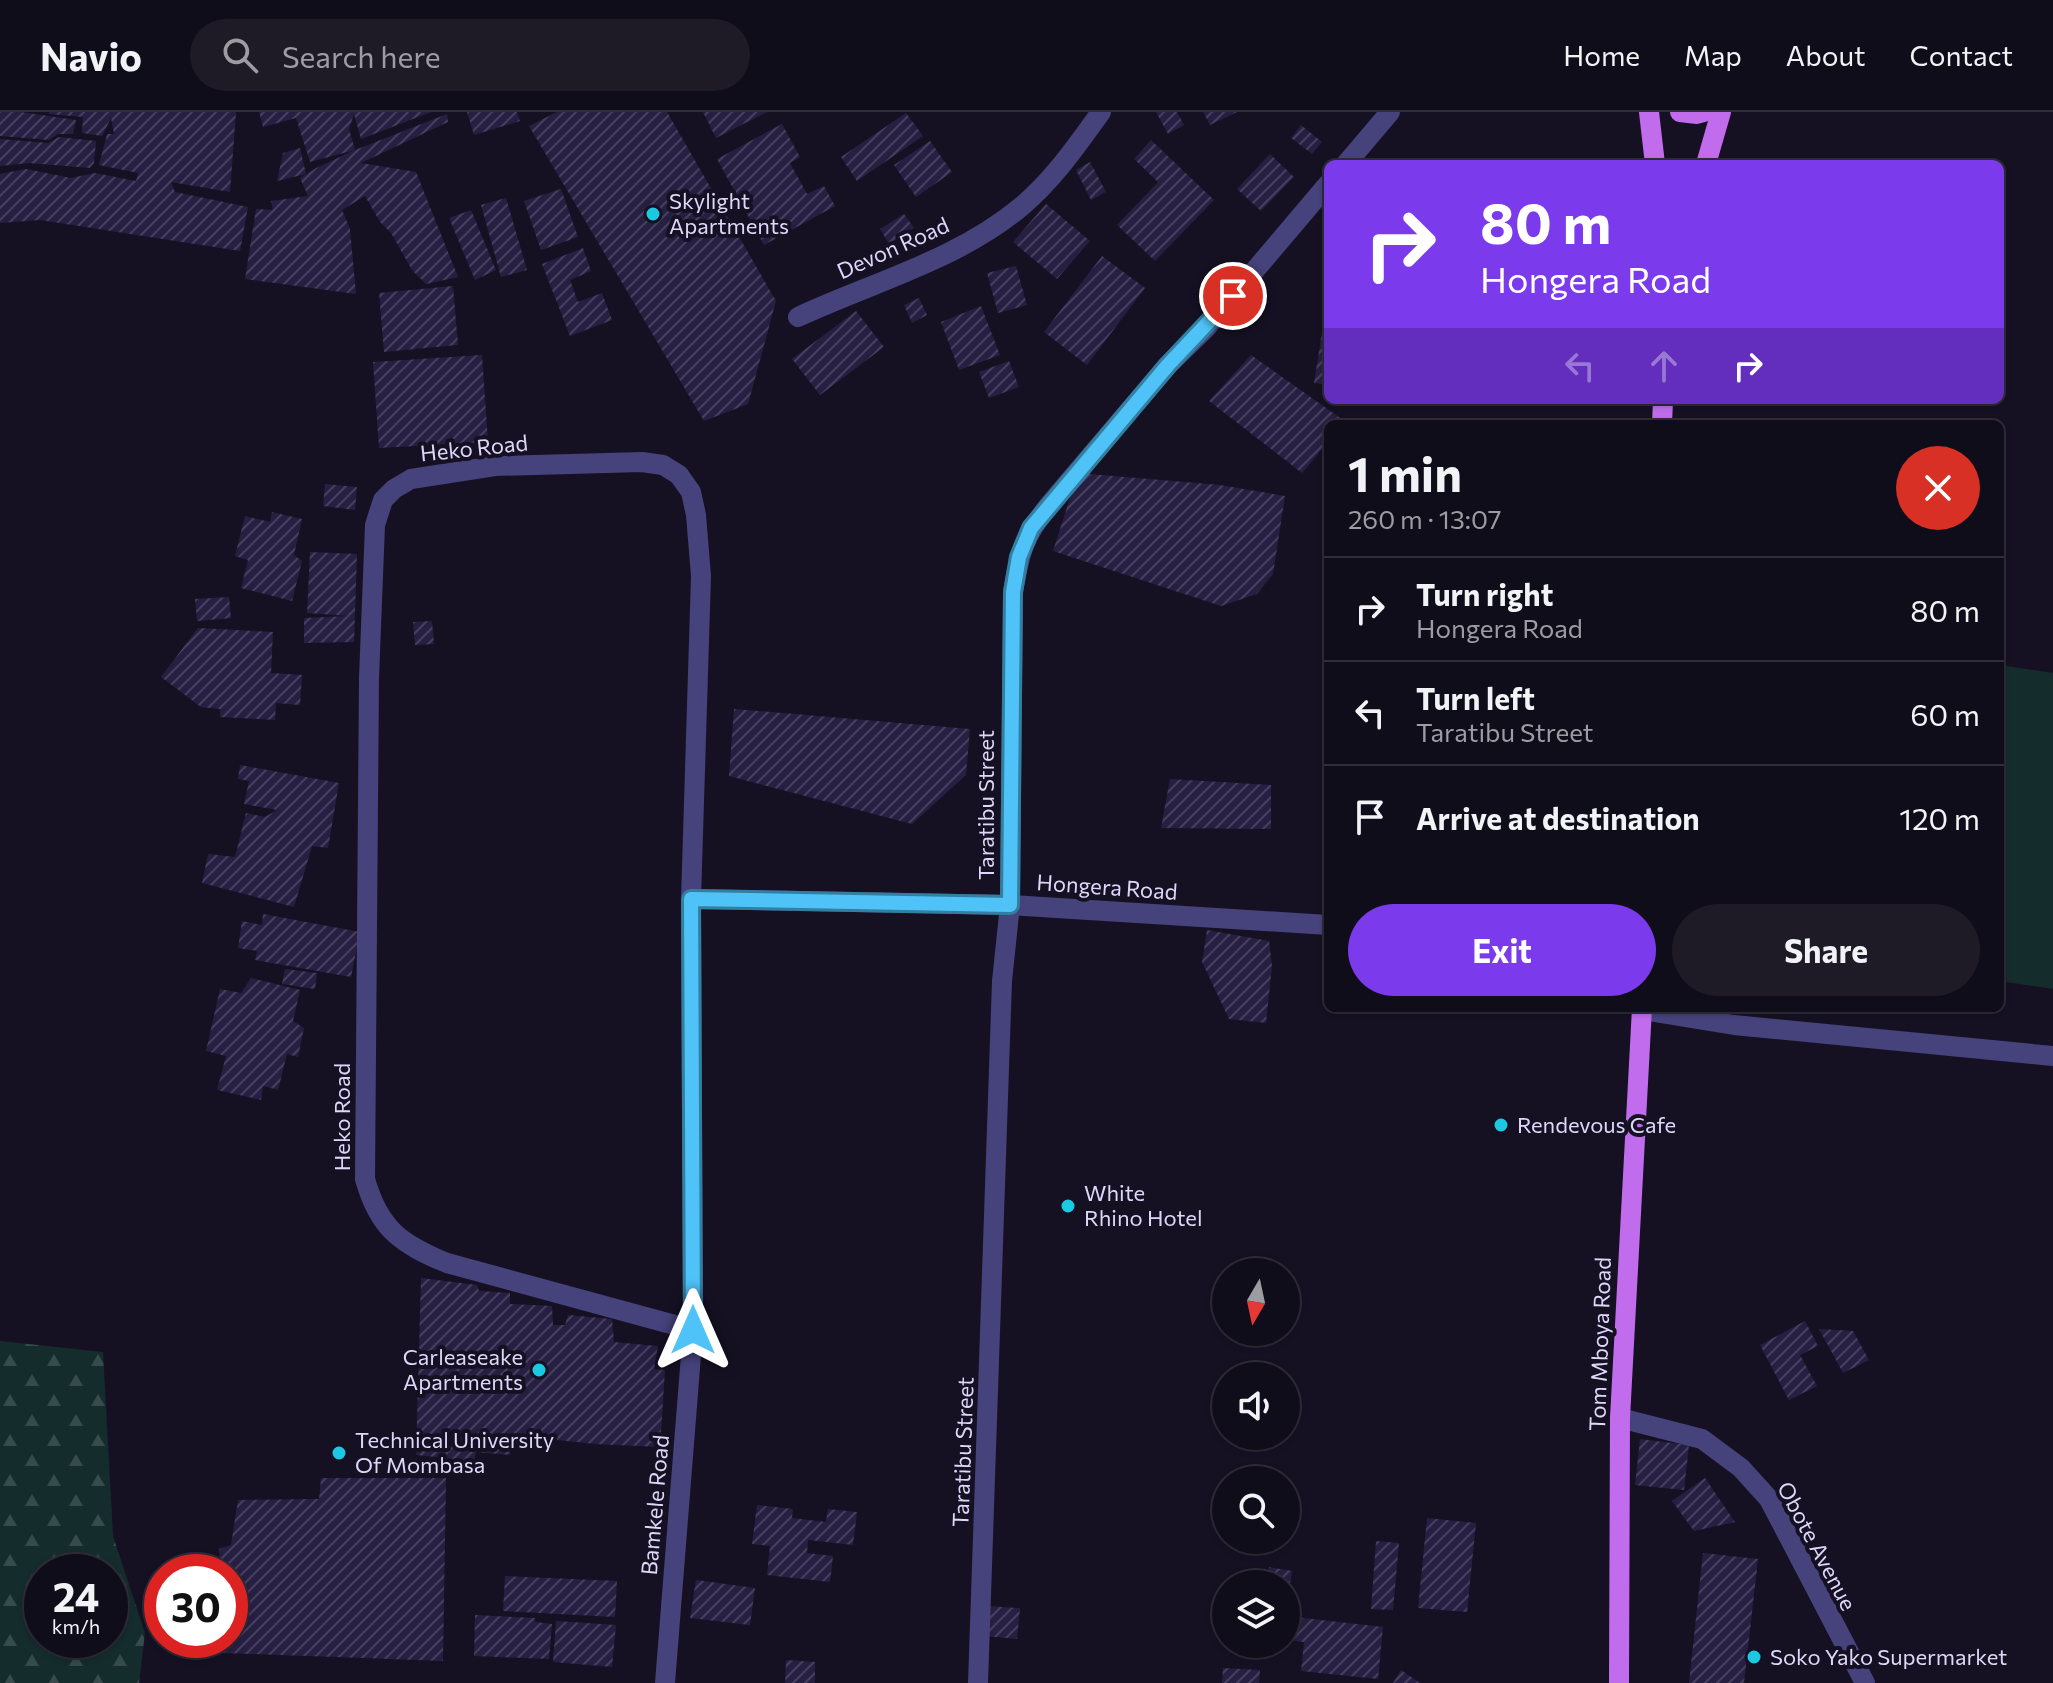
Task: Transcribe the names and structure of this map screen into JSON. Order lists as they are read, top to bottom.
{
  "streets": {
    "main road": ["Tom Mboya Road"],
    "street": [
      "Devon Road",
      "Heko Road",
      "Taratibu Street",
      "Hongera Road",
      "Bamkele Road",
      "Obote Avenue"
    ]
  },
  "crossings": [
    ["Heko Road", "Hongera Road"],
    ["Heko Road", "Bamkele Road"],
    ["Taratibu Street", "Hongera Road"],
    ["Tom Mboya Road", "Obote Avenue"]
  ],
  "places": [
    "Skylight Apartments",
    "Rendevous Cafe",
    "White Rhino Hotel",
    "Carleaseake Apartments",
    "Technical University Of Mombasa",
    "Soko Yako Supermarket"
  ],
  "north": "bottom",
  "page": {
    "header": "Navio",
    "search": "Search here",
    "nav": [
      "Home",
      "Map",
      "About",
      "Contact"
    ],
    "turn": ["80 m", "Hongera Road"],
    "heading": ["1 min", "260 m · 13:07"],
    "list": [
      {
        "name": "Turn right",
        "note": "Hongera Road",
        "value": "80 m"
      },
      {
        "name": "Turn left",
        "note": "Taratibu Street",
        "value": "60 m"
      },
      {
        "name": "Arrive at destination",
        "value": "120 m"
      }
    ],
    "buttons": ["Exit", "Share"],
    "speed": "24 km/h",
    "limit": "30"
  }
}
